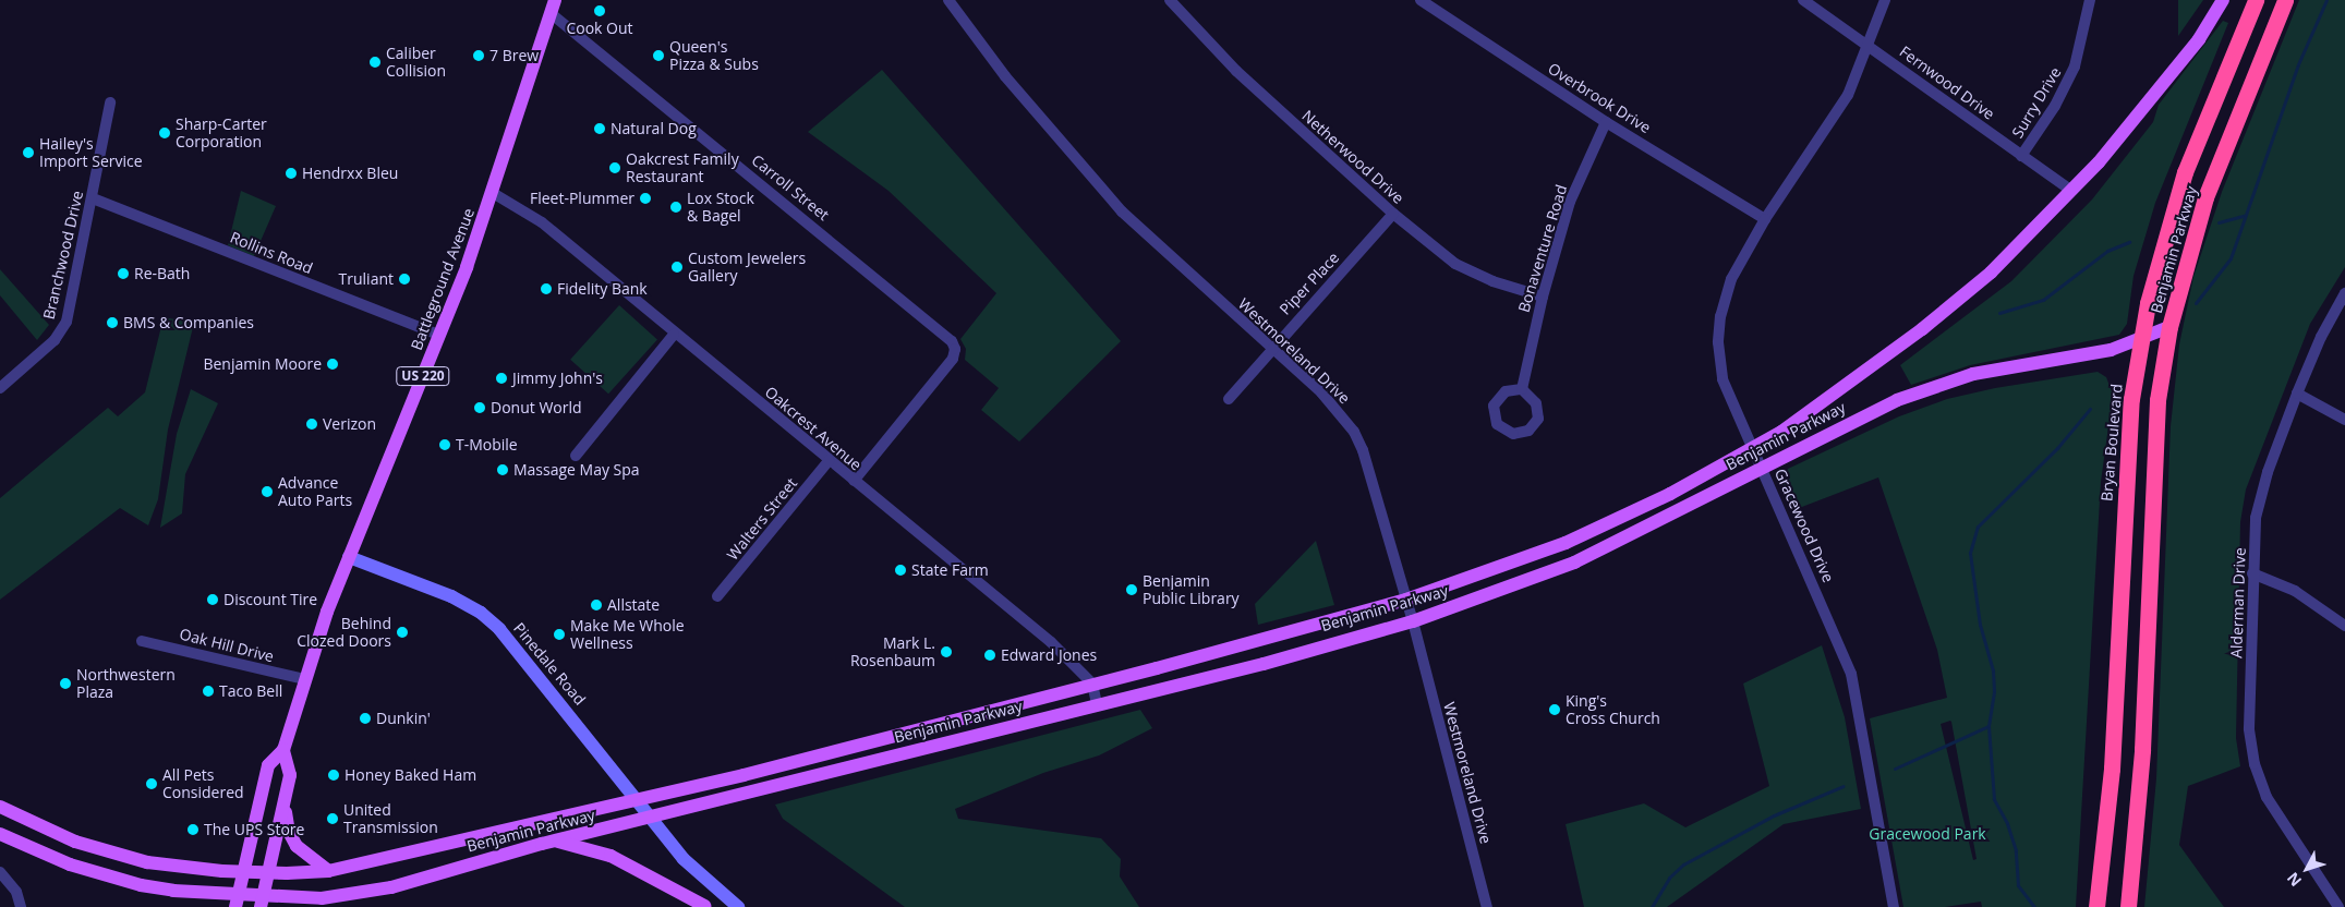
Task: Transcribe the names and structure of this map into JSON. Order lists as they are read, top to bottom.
{
  "streets": {
    "highway": ["Benjamin Parkway", "Bryan Boulevard"],
    "main road": ["Battleground Avenue", "US 220"],
    "street": [
      "Fernwood Drive",
      "Overbrook Drive",
      "Surry Drive",
      "Netherwood Drive",
      "Carroll Street",
      "Bonaventure Road",
      "Rollins Road",
      "Branchwood Drive",
      "Piper Place",
      "Westmoreland Drive",
      "Oakcrest Avenue",
      "Walters Street",
      "Gracewood Drive",
      "Alderman Drive",
      "Oak Hill Drive",
      "Pinedale Road"
    ]
  },
  "crossings": [
    ["Fernwood Drive", "Surry Drive"],
    ["Fernwood Drive", "Benjamin Parkway"],
    ["Fernwood Drive", "Gracewood Drive"],
    ["Overbrook Drive", "Bonaventure Road"],
    ["Overbrook Drive", "Gracewood Drive"],
    ["Netherwood Drive", "Bonaventure Road"],
    ["Netherwood Drive", "Piper Place"],
    ["Carroll Street", "Battleground Avenue"],
    ["Carroll Street", "Oakcrest Avenue"],
    ["Benjamin Parkway", "Battleground Avenue"],
    ["Benjamin Parkway", "Westmoreland Drive"],
    ["Benjamin Parkway", "Oakcrest Avenue"],
    ["Benjamin Parkway", "Bryan Boulevard"],
    ["Benjamin Parkway", "Gracewood Drive"],
    ["Benjamin Parkway", "Pinedale Road"],
    ["Rollins Road", "Branchwood Drive"],
    ["Rollins Road", "Battleground Avenue"],
    ["Battleground Avenue", "Oakcrest Avenue"],
    ["Battleground Avenue", "Oak Hill Drive"],
    ["Battleground Avenue", "Pinedale Road"],
    ["Piper Place", "Westmoreland Drive"],
    ["Oakcrest Avenue", "Walters Street"]
  ],
  "parks": ["Gracewood Park"],
  "places": [
    "Cook Out",
    "7 Brew",
    "Queen's Pizza & Subs",
    "Caliber Collision",
    "Natural Dog",
    "Sharp-Carter Corporation",
    "Hailey's Import Service",
    "Oakcrest Family Restaurant",
    "Hendrxx Bleu",
    "Fleet-Plummer",
    "Lox Stock & Bagel",
    "Custom Jewelers Gallery",
    "Re-Bath",
    "Truliant",
    "Fidelity Bank",
    "BMS & Companies",
    "Benjamin Moore",
    "Jimmy John's",
    "Donut World",
    "Verizon",
    "T-Mobile",
    "Massage May Spa",
    "Advance Auto Parts",
    "State Farm",
    "Benjamin Public Library",
    "Discount Tire",
    "Allstate",
    "Behind Clozed Doors",
    "Make Me Whole Wellness",
    "Mark L. Rosenbaum",
    "Edward Jones",
    "Northwestern Plaza",
    "Taco Bell",
    "King's Cross Church",
    "Dunkin'",
    "Honey Baked Ham",
    "All Pets Considered",
    "United Transmission",
    "The UPS Store"
  ],
  "north": "bottom left"
}
